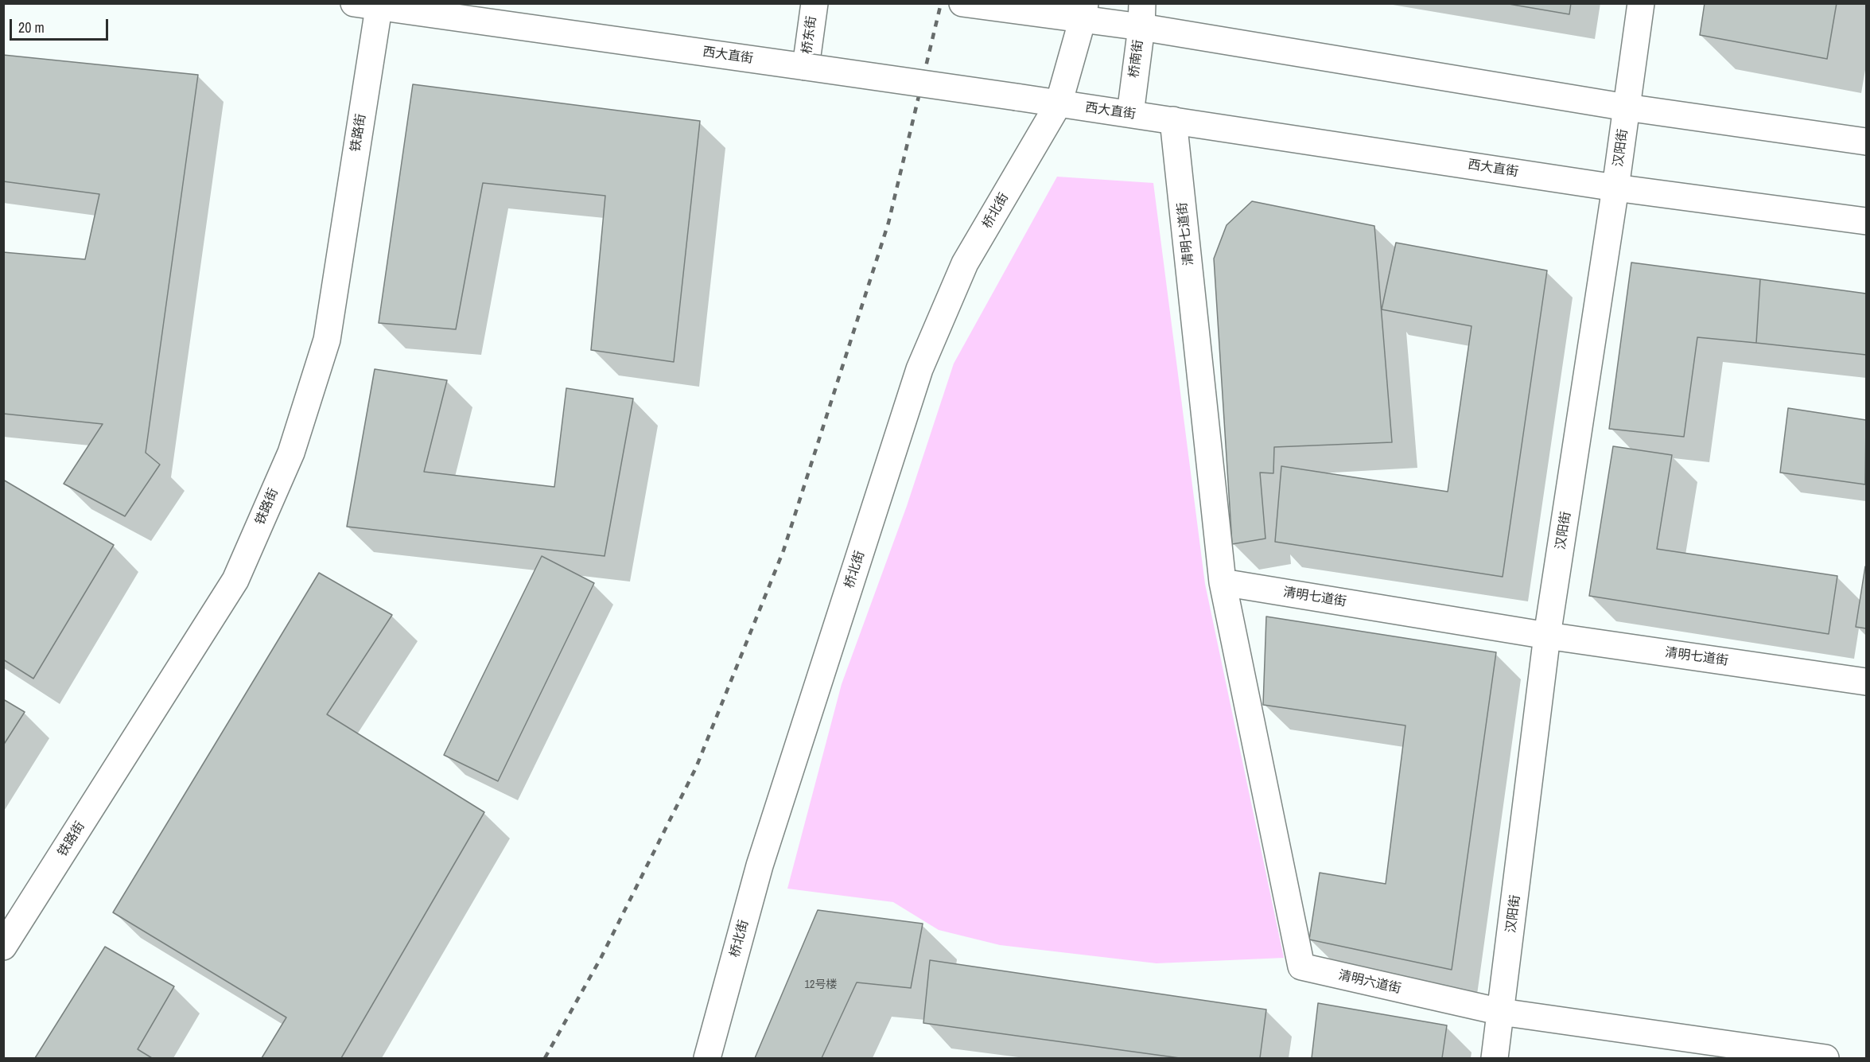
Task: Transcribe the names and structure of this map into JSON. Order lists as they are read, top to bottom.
{
  "streets": {
    "street": [
      "桥东街",
      "西大直街",
      "桥南街",
      "铁路街",
      "汉阳街",
      "桥北街",
      "清明七道街",
      "清明六道街"
    ]
  },
  "crossings": [
    ["桥东街", "西大直街"],
    ["西大直街", "桥南街"],
    ["西大直街", "铁路街"],
    ["西大直街", "汉阳街"],
    ["西大直街", "桥北街"],
    ["西大直街", "清明七道街"],
    ["汉阳街", "清明七道街"],
    ["汉阳街", "清明六道街"],
    ["清明七道街", "清明六道街"]
  ],
  "house_numbers": ["12号楼"],
  "scale_bar": "20 m"
}
